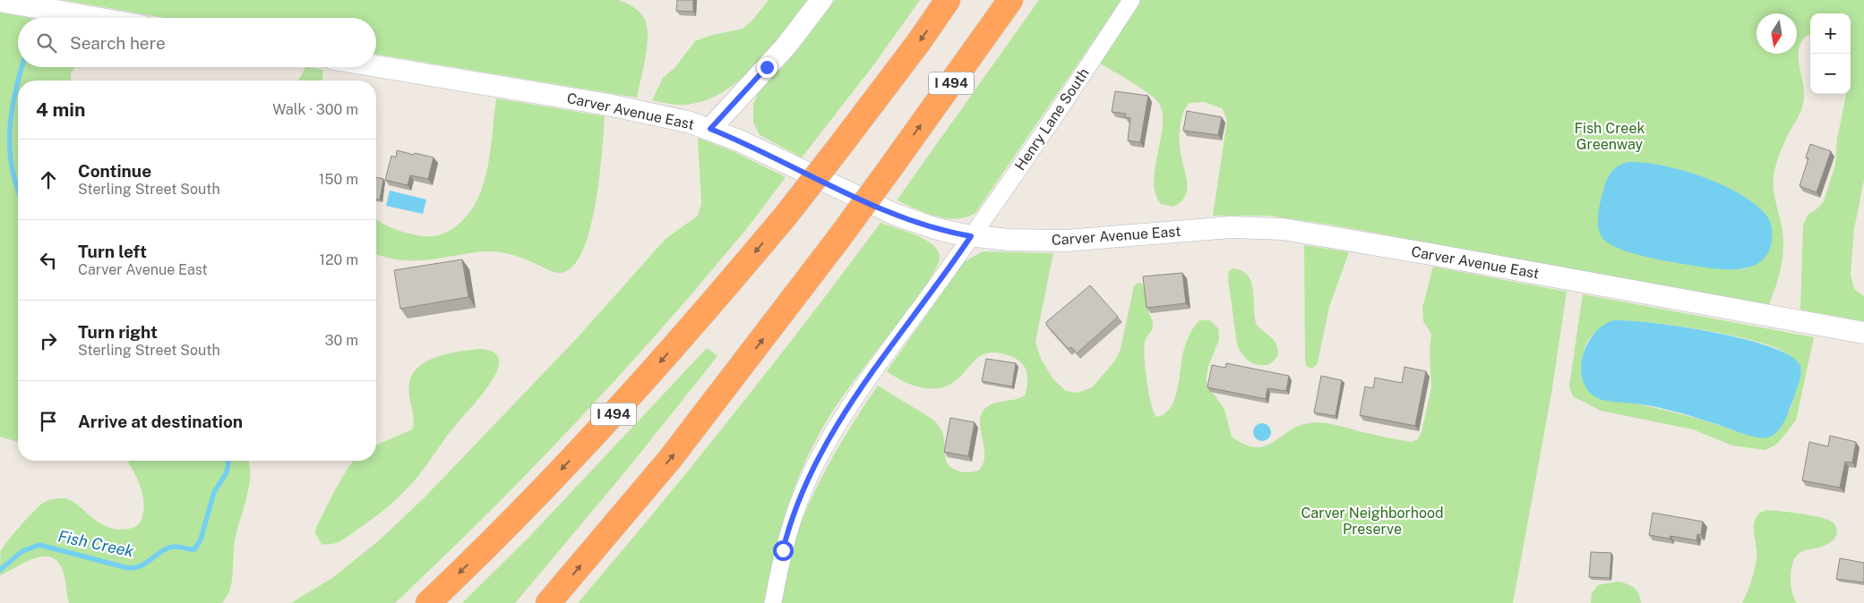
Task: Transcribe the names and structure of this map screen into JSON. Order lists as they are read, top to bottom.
{
  "streets": {
    "highway": ["I 494"],
    "street": ["Carver Avenue East", "Henry Lane South"]
  },
  "crossings": [
    ["Carver Avenue East", "Henry Lane South"]
  ],
  "water": ["Fish Creek"],
  "parks": ["Fish Creek Greenway", "Carver Neighborhood Preserve"],
  "north": "bottom",
  "page": {
    "map_buttons": ["+", "−"],
    "search": "Search here",
    "heading": ["4 min", "Walk · 300 m"],
    "list": [
      ["Continue", "Sterling Street South", "150 m"],
      ["Turn left", "Carver Avenue East", "120 m"],
      ["Turn right", "Sterling Street South", "30 m"],
      "Arrive at destination"
    ]
  }
}
